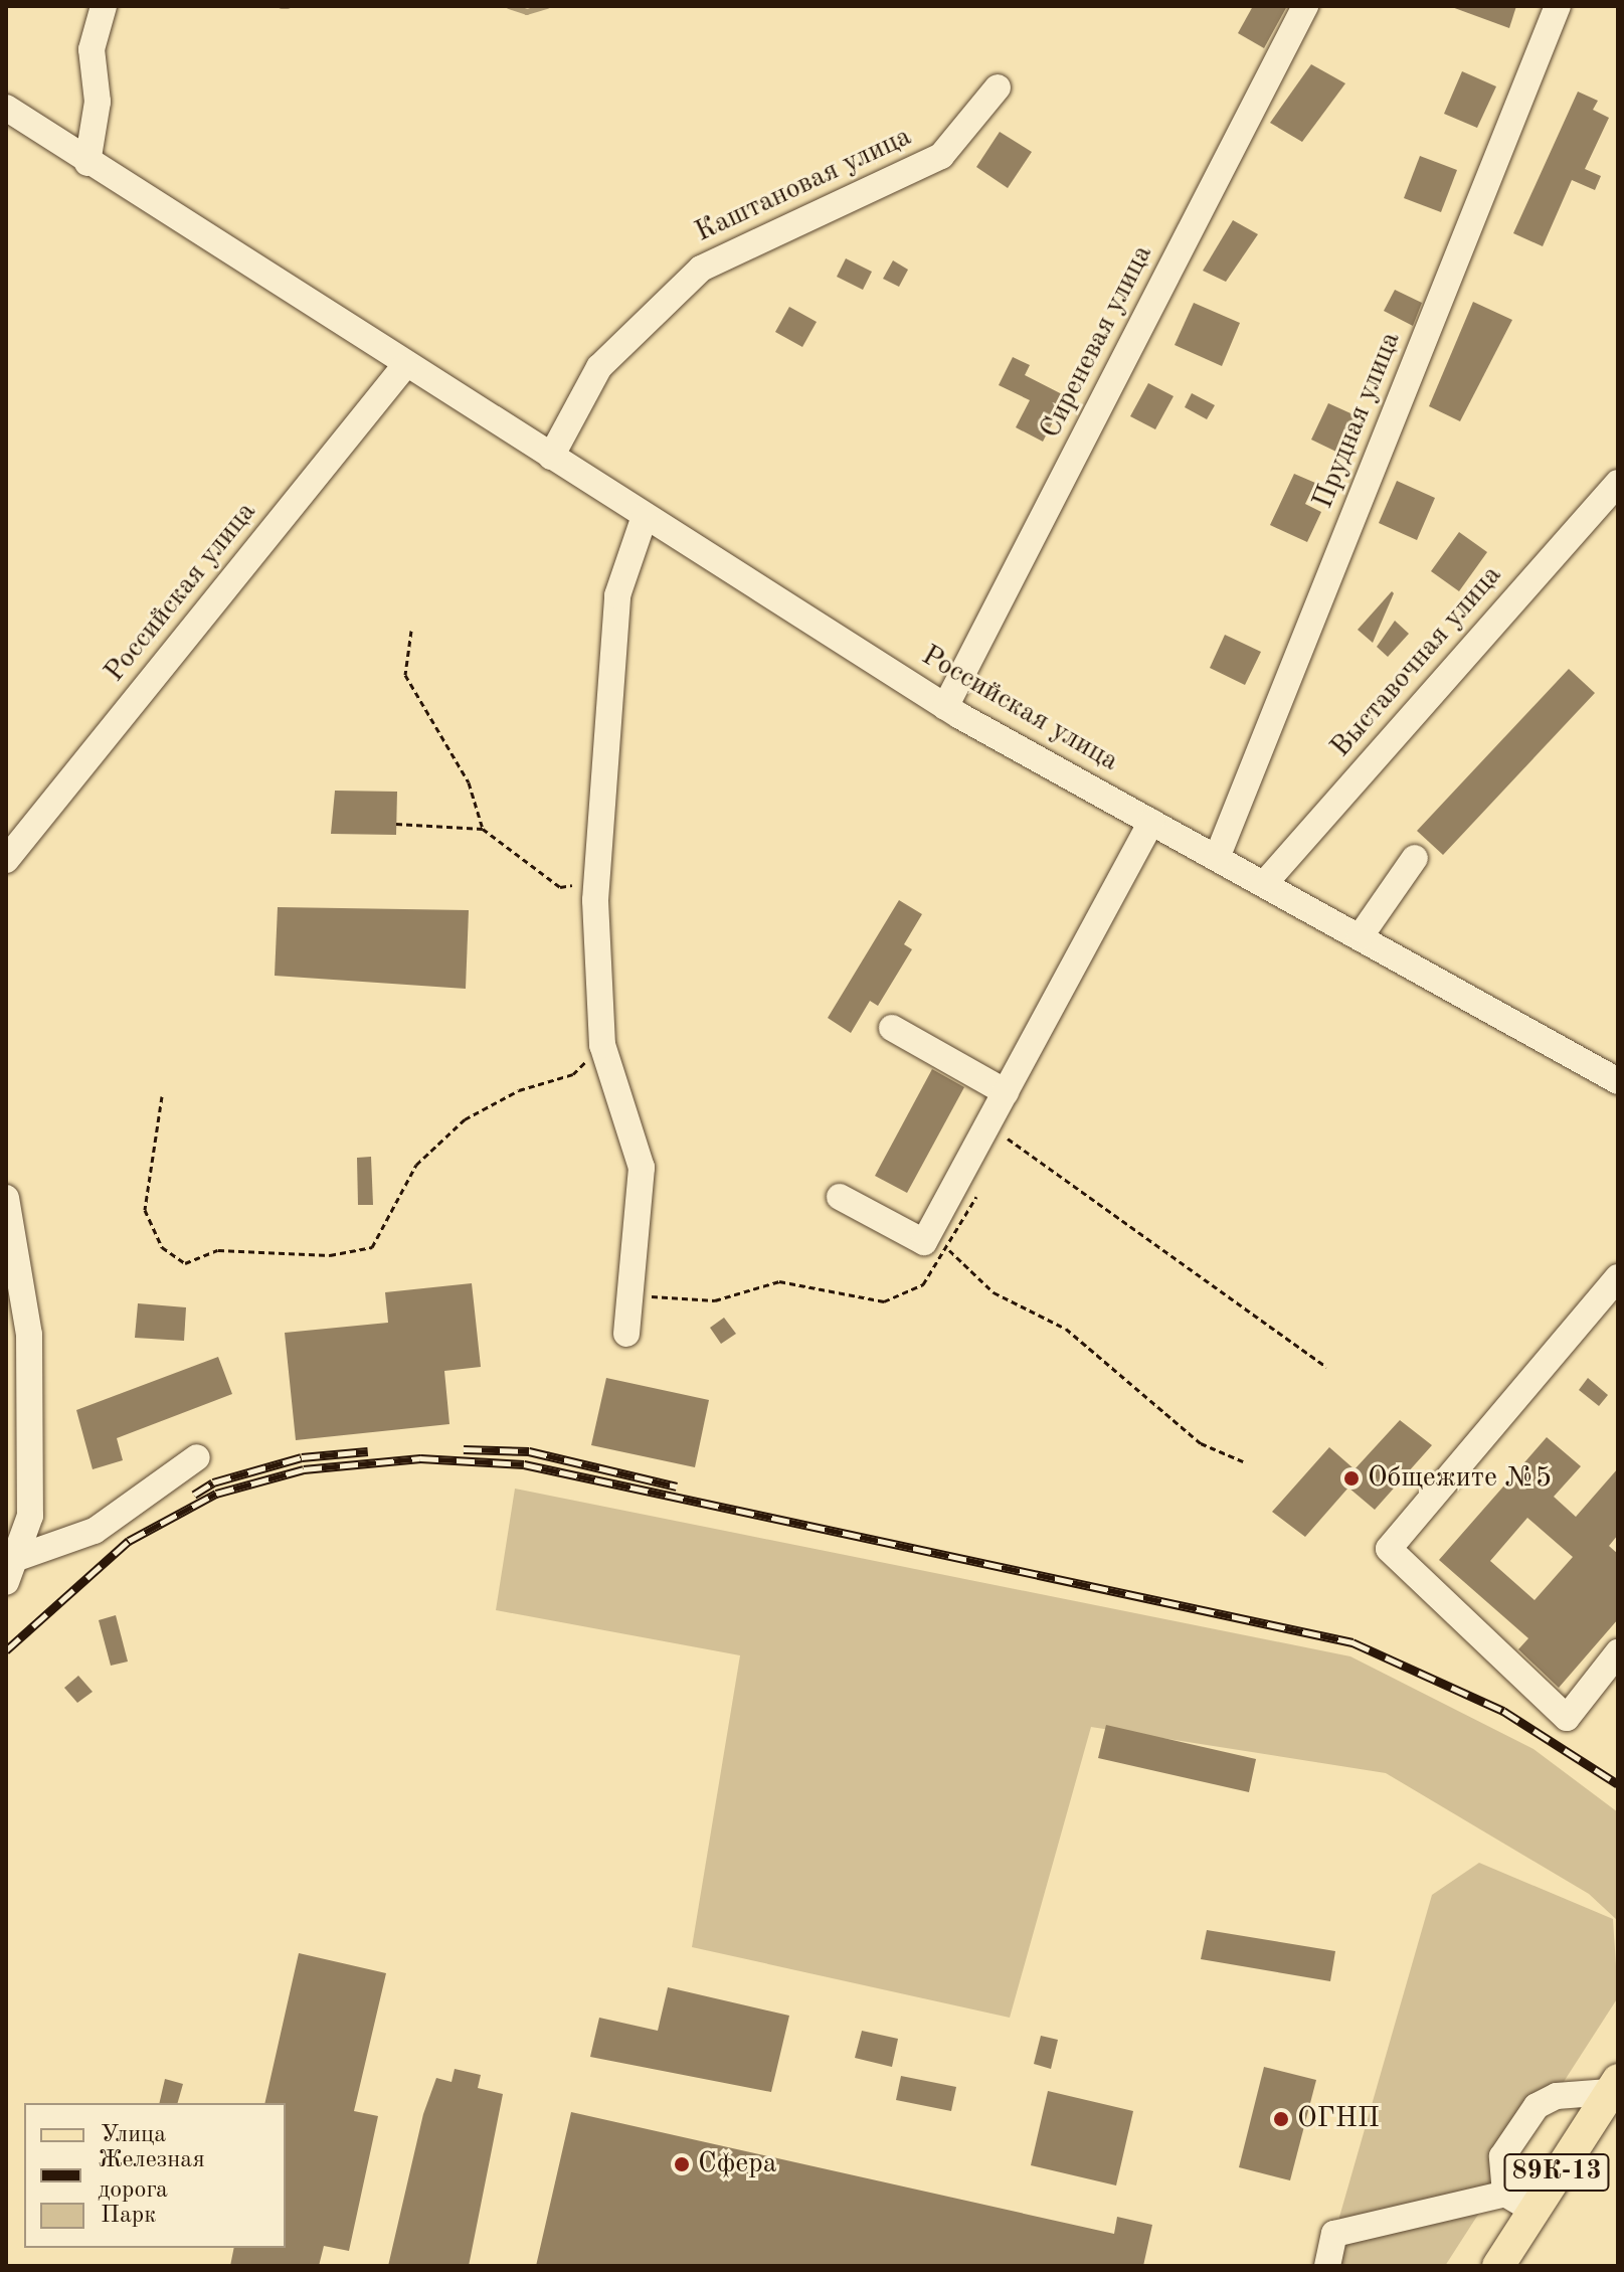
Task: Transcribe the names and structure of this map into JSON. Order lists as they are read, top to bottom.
{
  "streets": {
    "main road": ["89К-13"],
    "street": [
      "Каштановая улица",
      "Сиреневая улица",
      "Прудная улица",
      "Российская улица",
      "Выставочная улица"
    ]
  },
  "crossings": [
    ["Каштановая улица", "Российская улица"],
    ["Сиреневая улица", "Российская улица"],
    ["Прудная улица", "Российская улица"],
    ["Российская улица", "Выставочная улица"]
  ],
  "places": ["Общежите №5", "ОГНП", "Сфера"],
  "legend": ["Улица", "Железная дорога", "Парк"]
}
